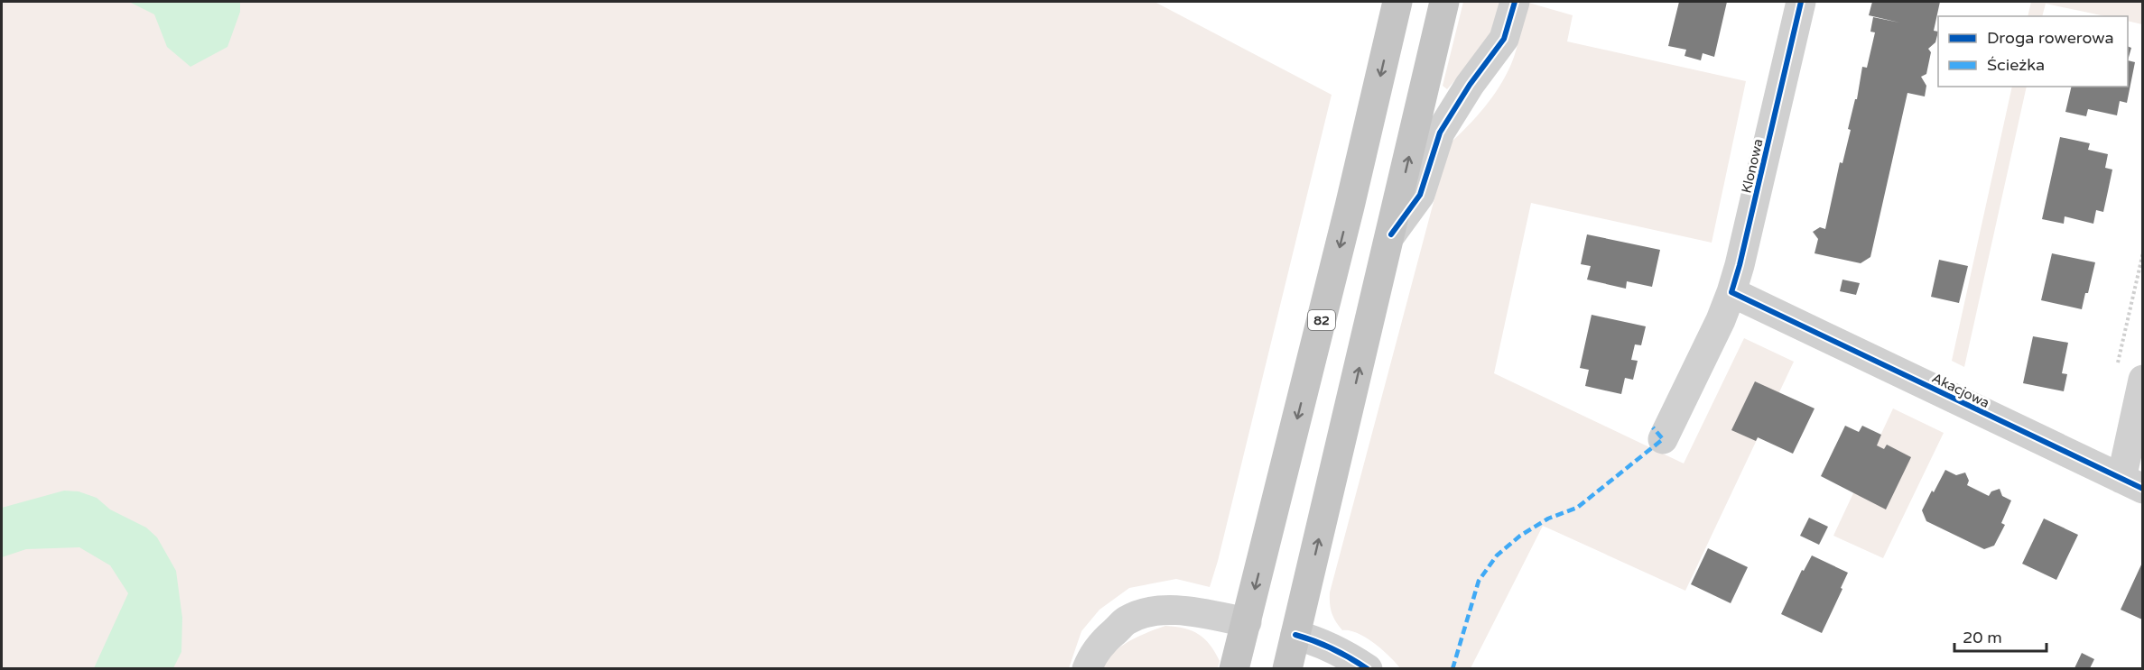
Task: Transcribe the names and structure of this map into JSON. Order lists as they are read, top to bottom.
{
  "streets": {
    "main road": ["82"],
    "street": ["Klonowa", "Akacjowa"]
  },
  "crossings": [
    ["Klonowa", "Akacjowa"]
  ],
  "legend": ["Droga rowerowa", "Ścieżka"],
  "scale_bar": "20 m"
}
